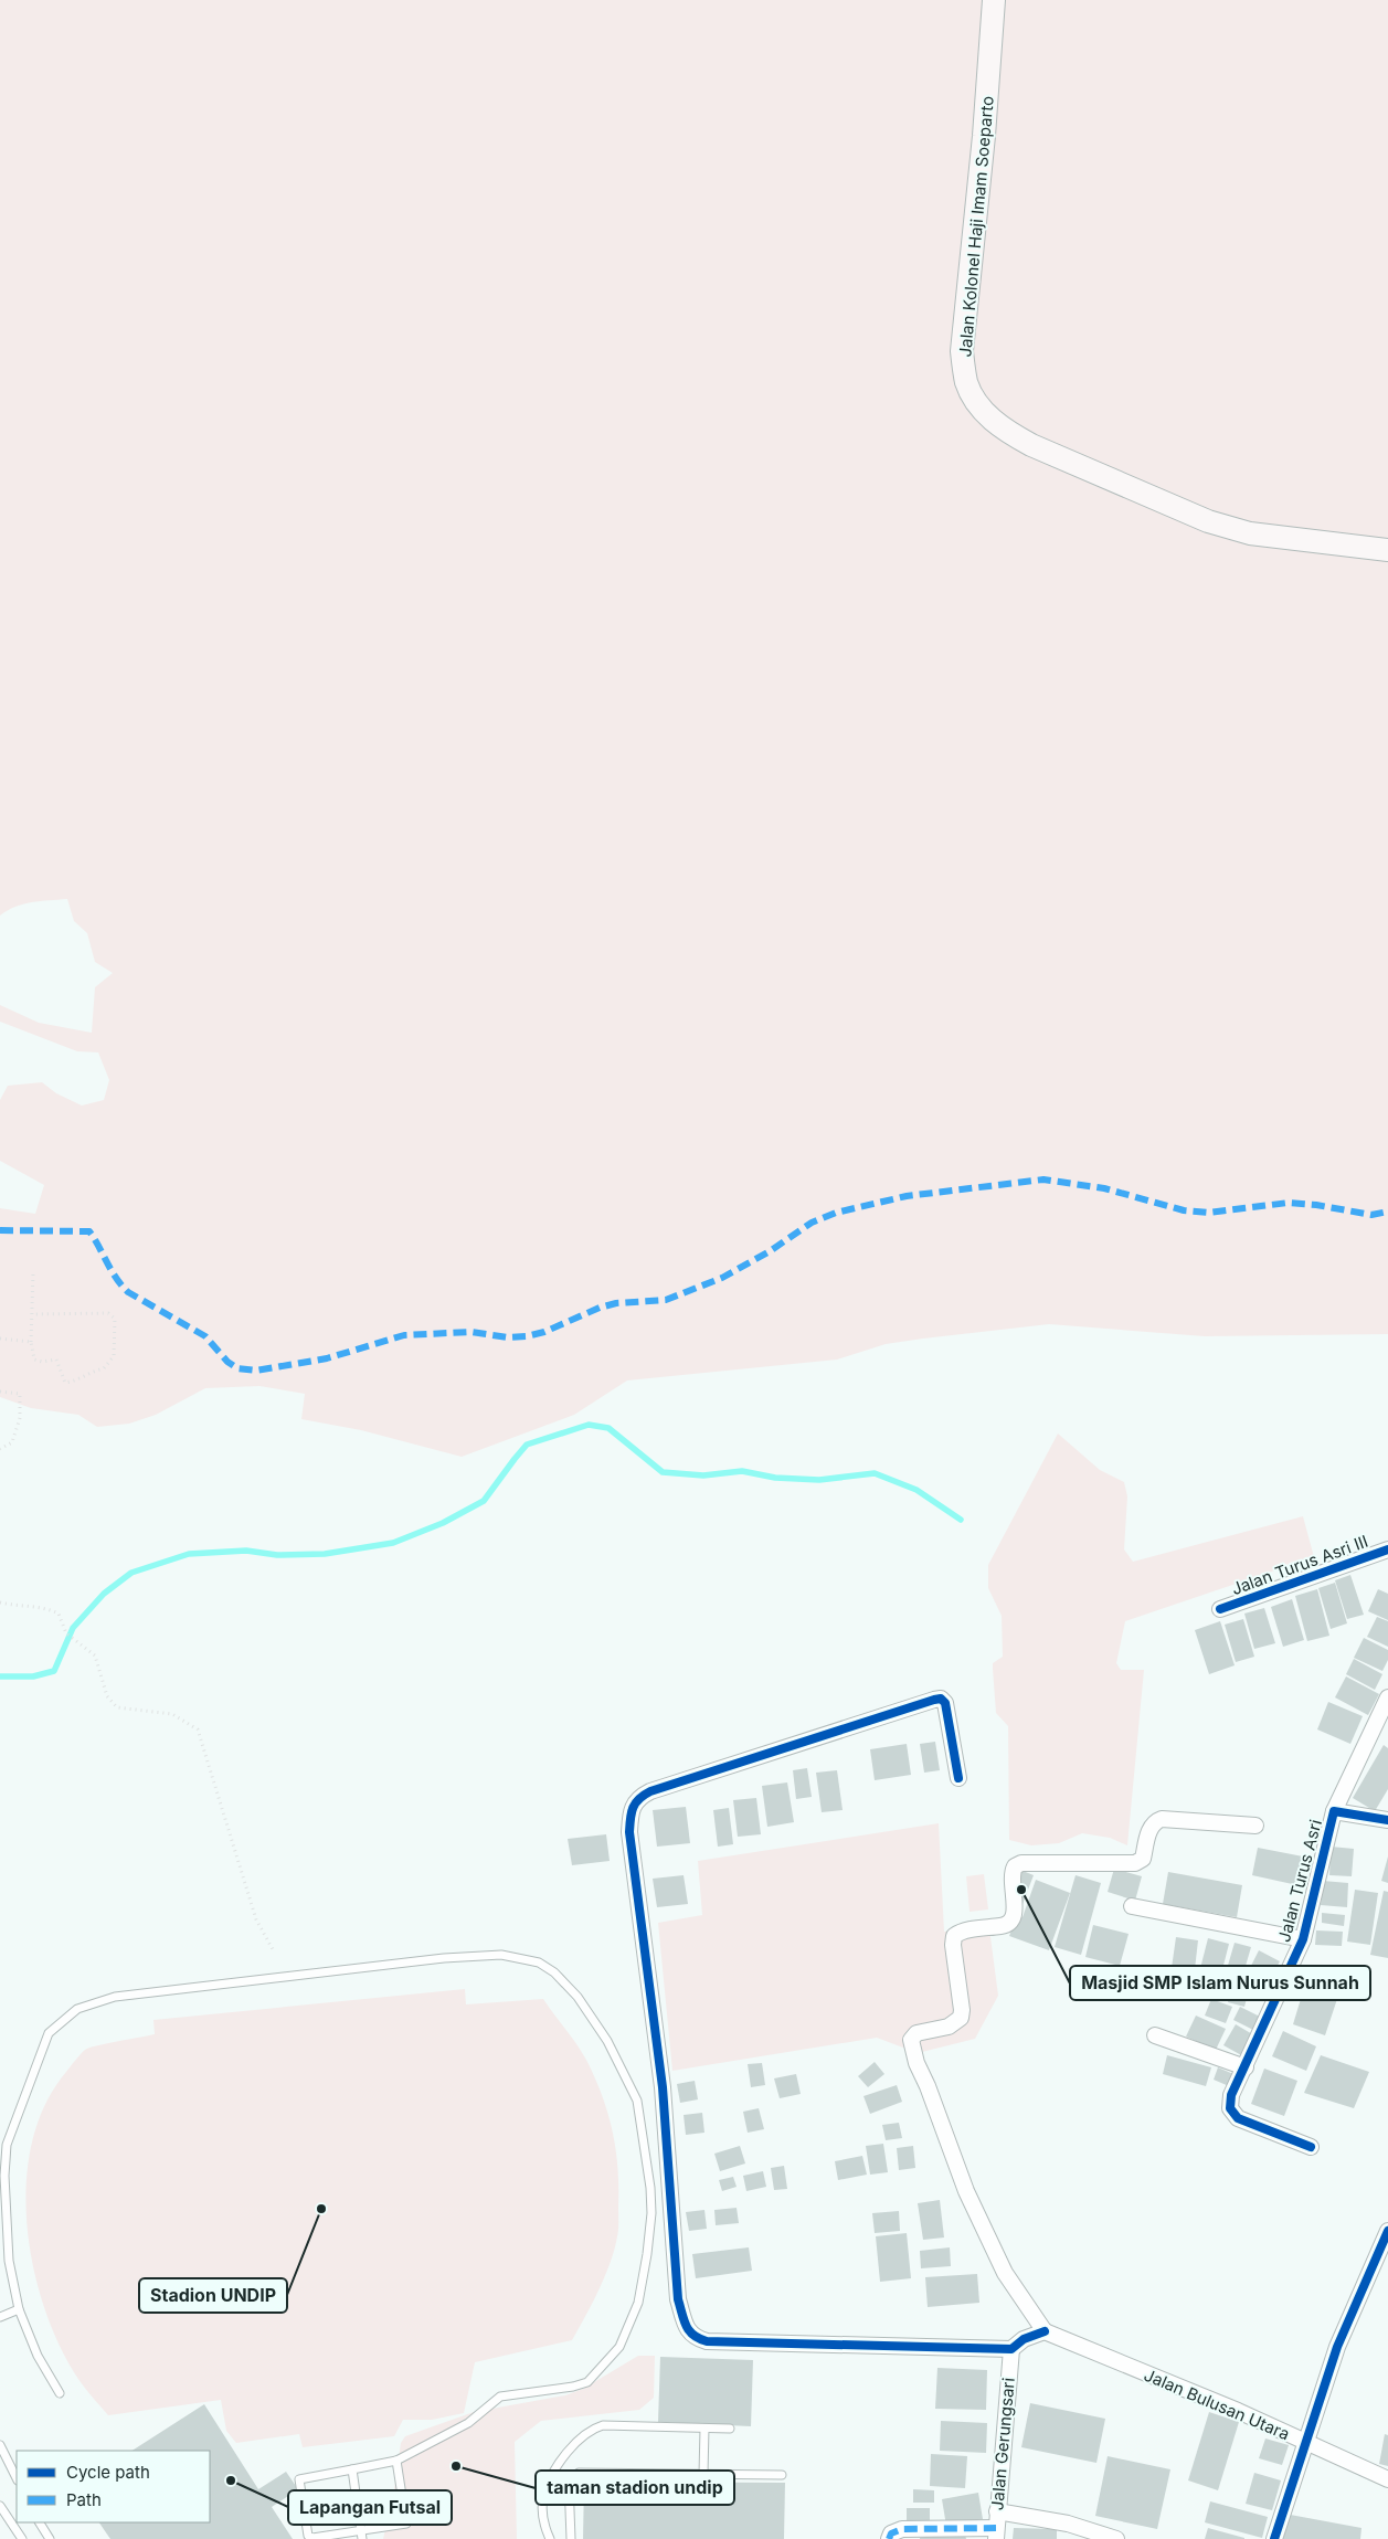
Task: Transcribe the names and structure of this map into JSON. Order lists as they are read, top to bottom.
{
  "streets": {
    "main road": ["Jalan Kolonel Haji Imam Soeparto"],
    "street": [
      "Jalan Turus Asri III",
      "Jalan Turus Asri",
      "Jalan Bulusan Utara",
      "Jalan Gerungsari"
    ]
  },
  "places": [
    "Masjid SMP Islam Nurus Sunnah",
    "Stadion UNDIP",
    "taman stadion undip",
    "Lapangan Futsal"
  ],
  "legend": ["Cycle path", "Path"]
}
